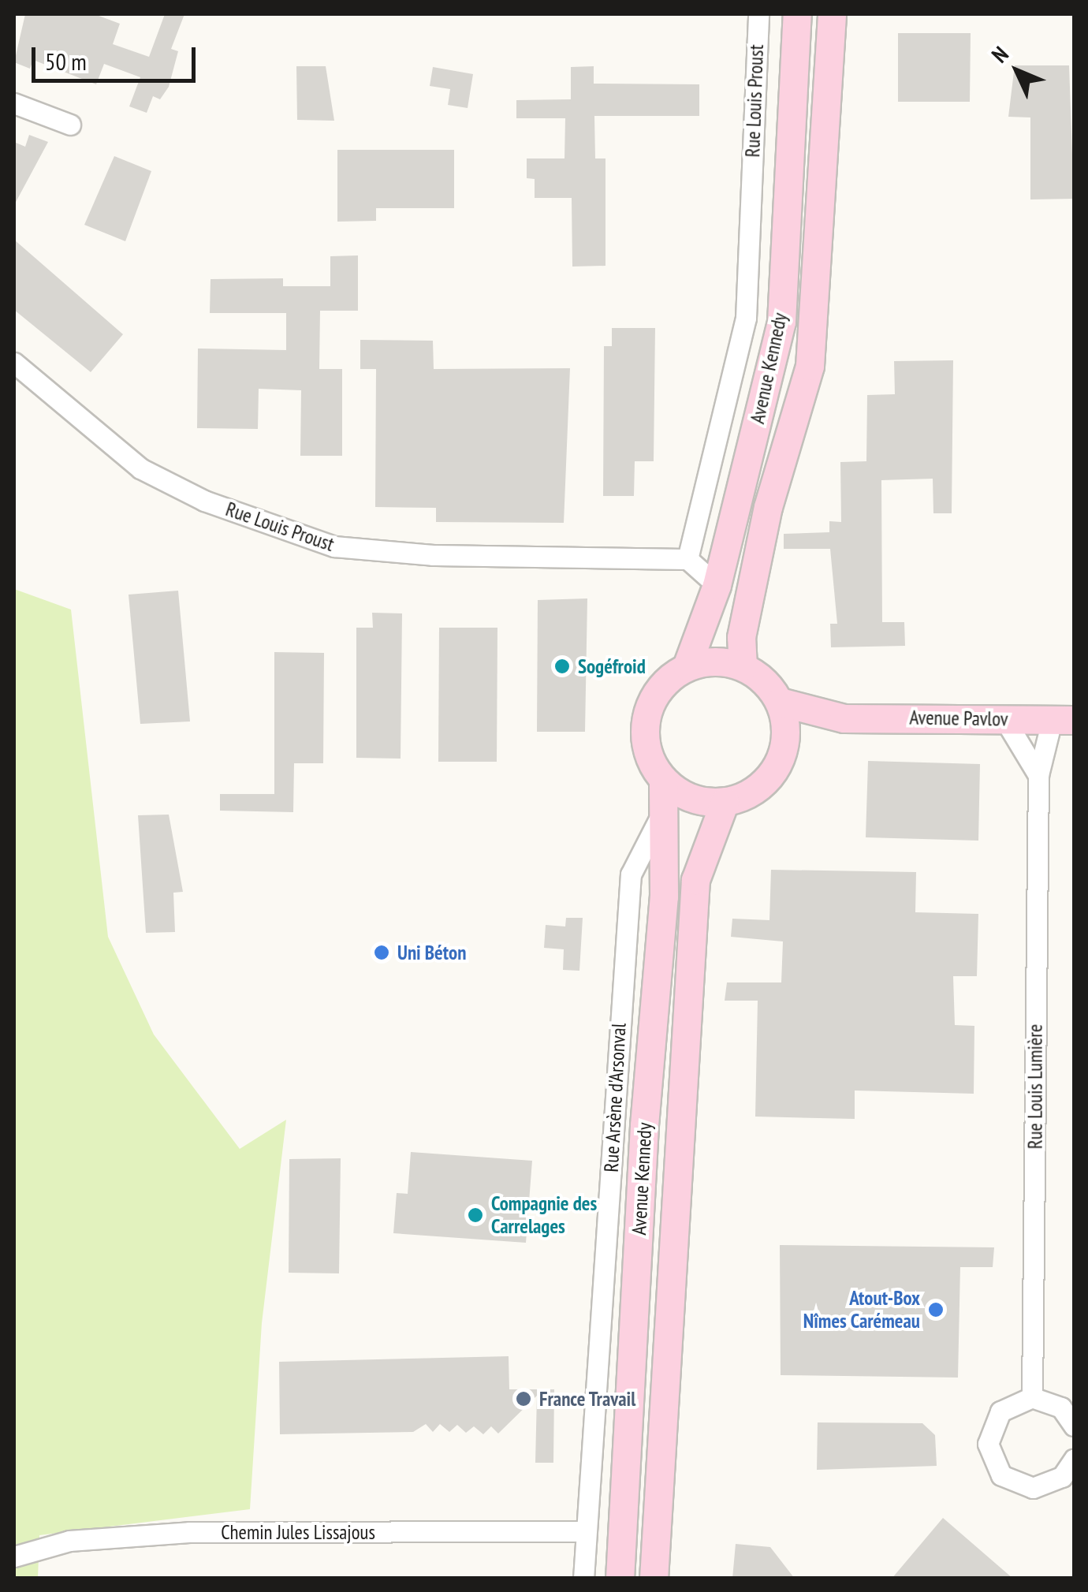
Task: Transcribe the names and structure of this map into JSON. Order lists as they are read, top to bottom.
{
  "streets": {
    "main road": ["Avenue Kennedy", "Avenue Pavlov"],
    "street": [
      "Rue Louis Proust",
      "Rue Louis Lumière",
      "Rue Arsène d'Arsonval",
      "Chemin Jules Lissajous"
    ]
  },
  "crossings": [
    ["Avenue Kennedy", "Avenue Pavlov"],
    ["Avenue Kennedy", "Rue Arsène d'Arsonval"],
    ["Avenue Pavlov", "Rue Louis Lumière"],
    ["Rue Arsène d'Arsonval", "Chemin Jules Lissajous"]
  ],
  "places": [
    "Sogéfroid",
    "Uni Béton",
    "Compagnie des Carrelages",
    "Atout-Box Nîmes Carémeau",
    "France Travail"
  ],
  "scale_bar": "50 m",
  "north": "top left"
}
